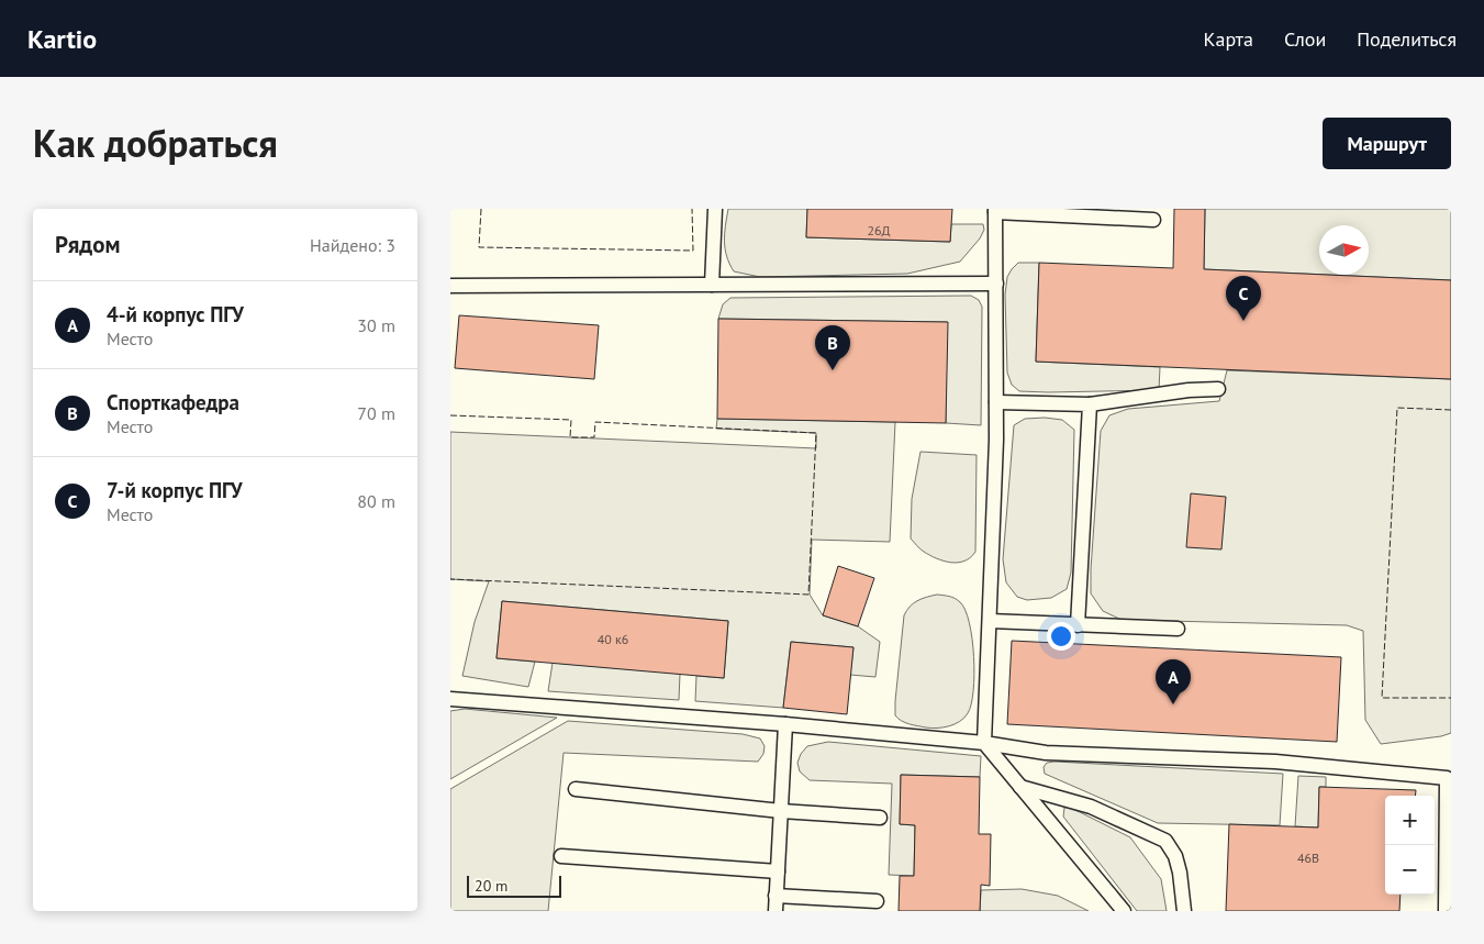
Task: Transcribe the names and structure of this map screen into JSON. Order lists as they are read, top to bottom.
{
  "house_numbers": ["26Д", "40 к6", "46В"],
  "scale_bar": "20 m",
  "north": "right",
  "page": {
    "header": "Kartio",
    "nav": ["Карта", "Слои", "Поделиться"],
    "title": "Как добраться",
    "buttons": "Маршрут",
    "heading": ["Рядом", "Найдено: 3"],
    "pins": ["C", "B", "A"],
    "list": [
      {
        "mark": "A",
        "name": "4-й корпус ПГУ",
        "note": "Место",
        "value": "30 m"
      },
      {
        "mark": "B",
        "name": "Спорткафедра",
        "note": "Место",
        "value": "70 m"
      },
      {
        "mark": "C",
        "name": "7-й корпус ПГУ",
        "note": "Место",
        "value": "80 m"
      }
    ],
    "map_buttons": ["+", "−"],
    "scale": "20 m"
  }
}
